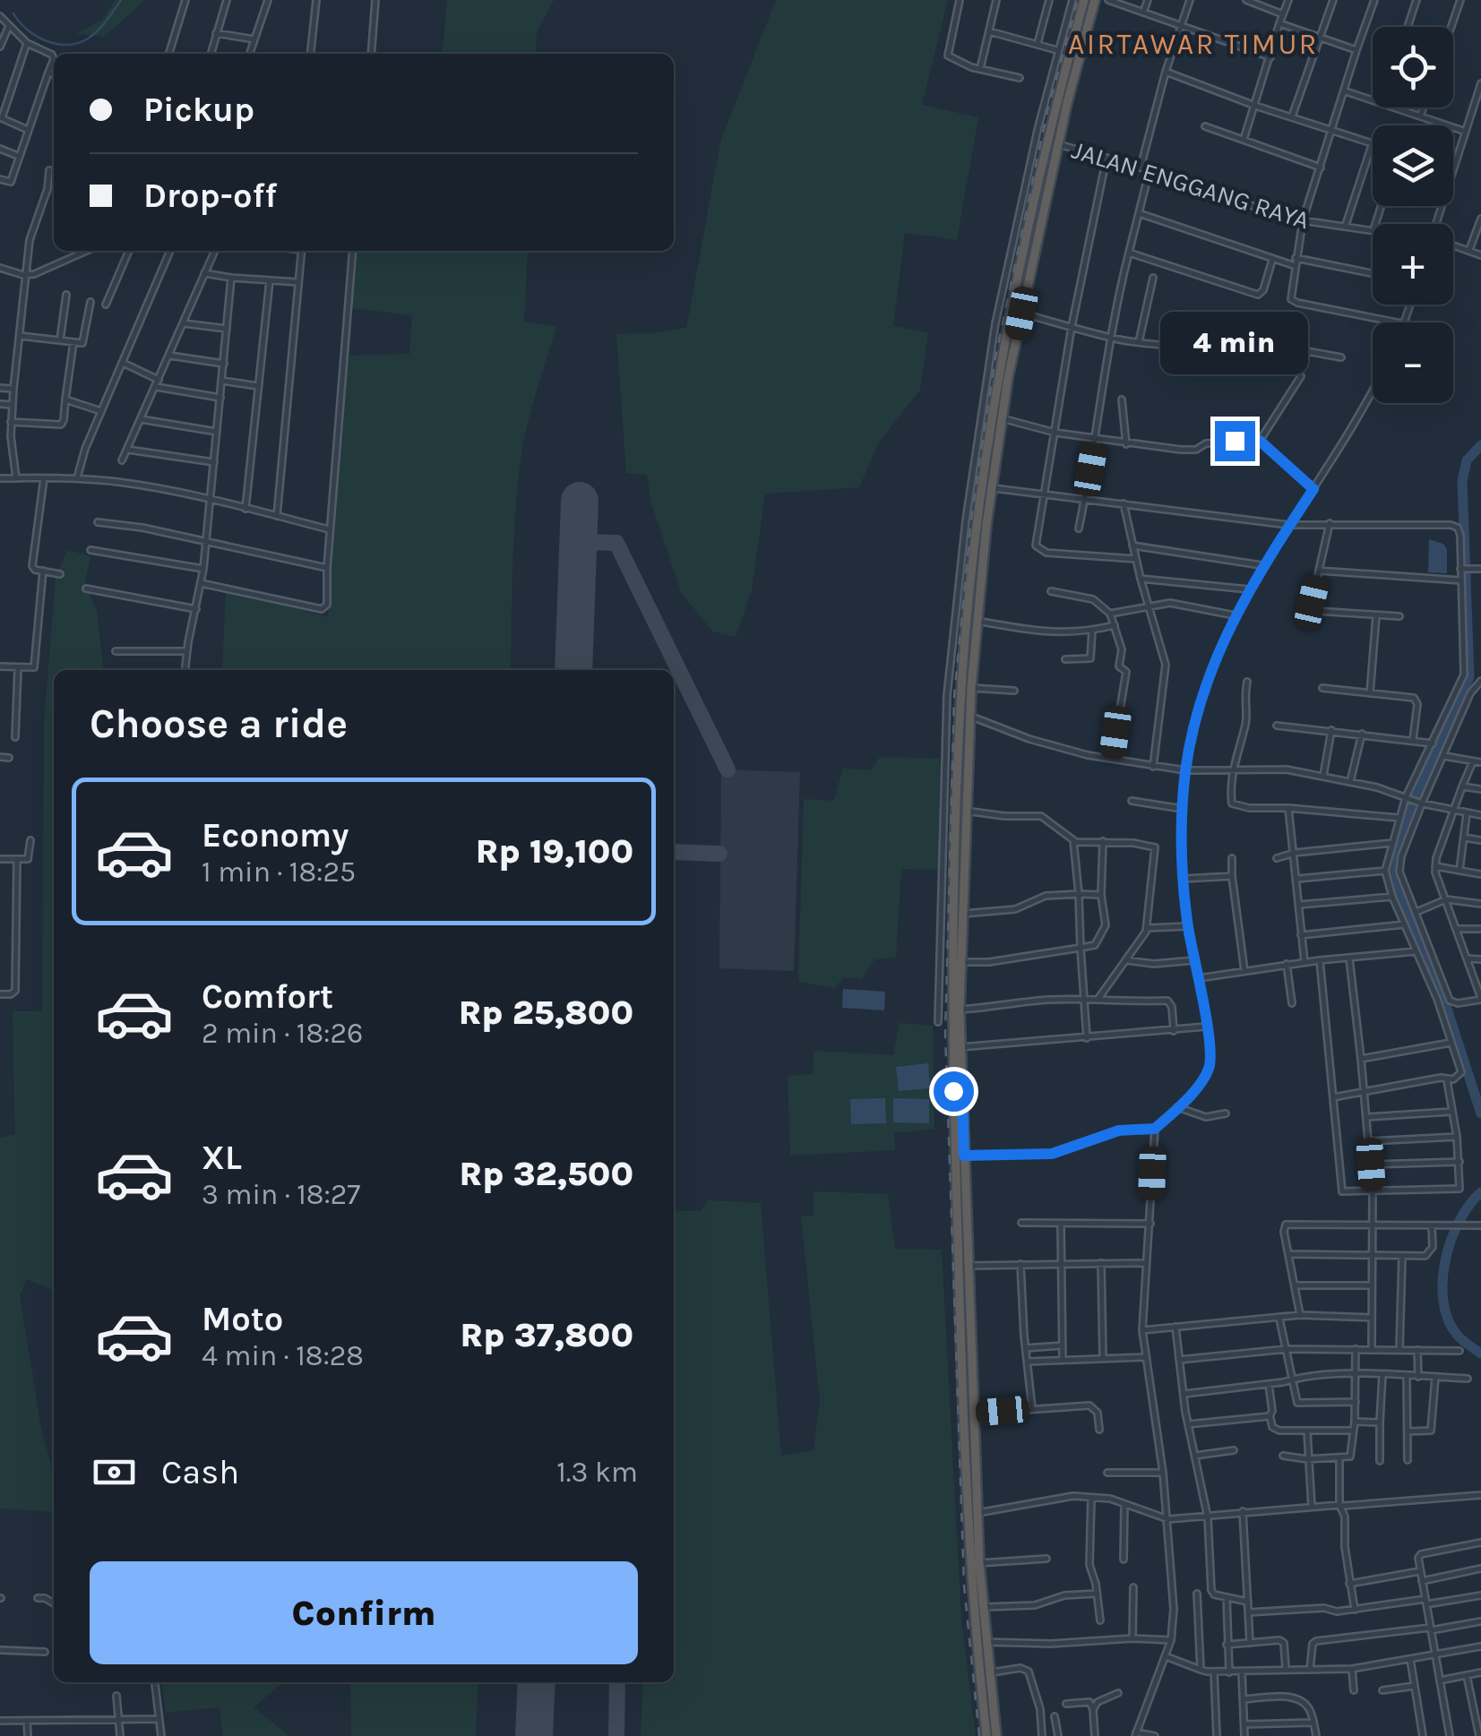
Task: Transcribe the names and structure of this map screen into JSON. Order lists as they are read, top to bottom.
{
  "streets": {
    "street": ["JALAN ENGGANG RAYA"]
  },
  "districts": ["AIRTAWAR TIMUR"],
  "page": {
    "map_buttons": ["+", "−"],
    "banner": ["Pickup", "Drop-off"],
    "bubble": "4 min",
    "heading": "Choose a ride",
    "list": [
      {
        "name": "Economy",
        "note": "1 min · 18:25",
        "value": "Rp 19,100"
      },
      {
        "name": "Comfort",
        "note": "2 min · 18:26",
        "value": "Rp 25,800"
      },
      {
        "name": "XL",
        "note": "3 min · 18:27",
        "value": "Rp 32,500"
      },
      {
        "name": "Moto",
        "note": "4 min · 18:28",
        "value": "Rp 37,800"
      }
    ],
    "pay": ["Cash", "1.3 km"],
    "buttons": "Confirm"
  }
}
